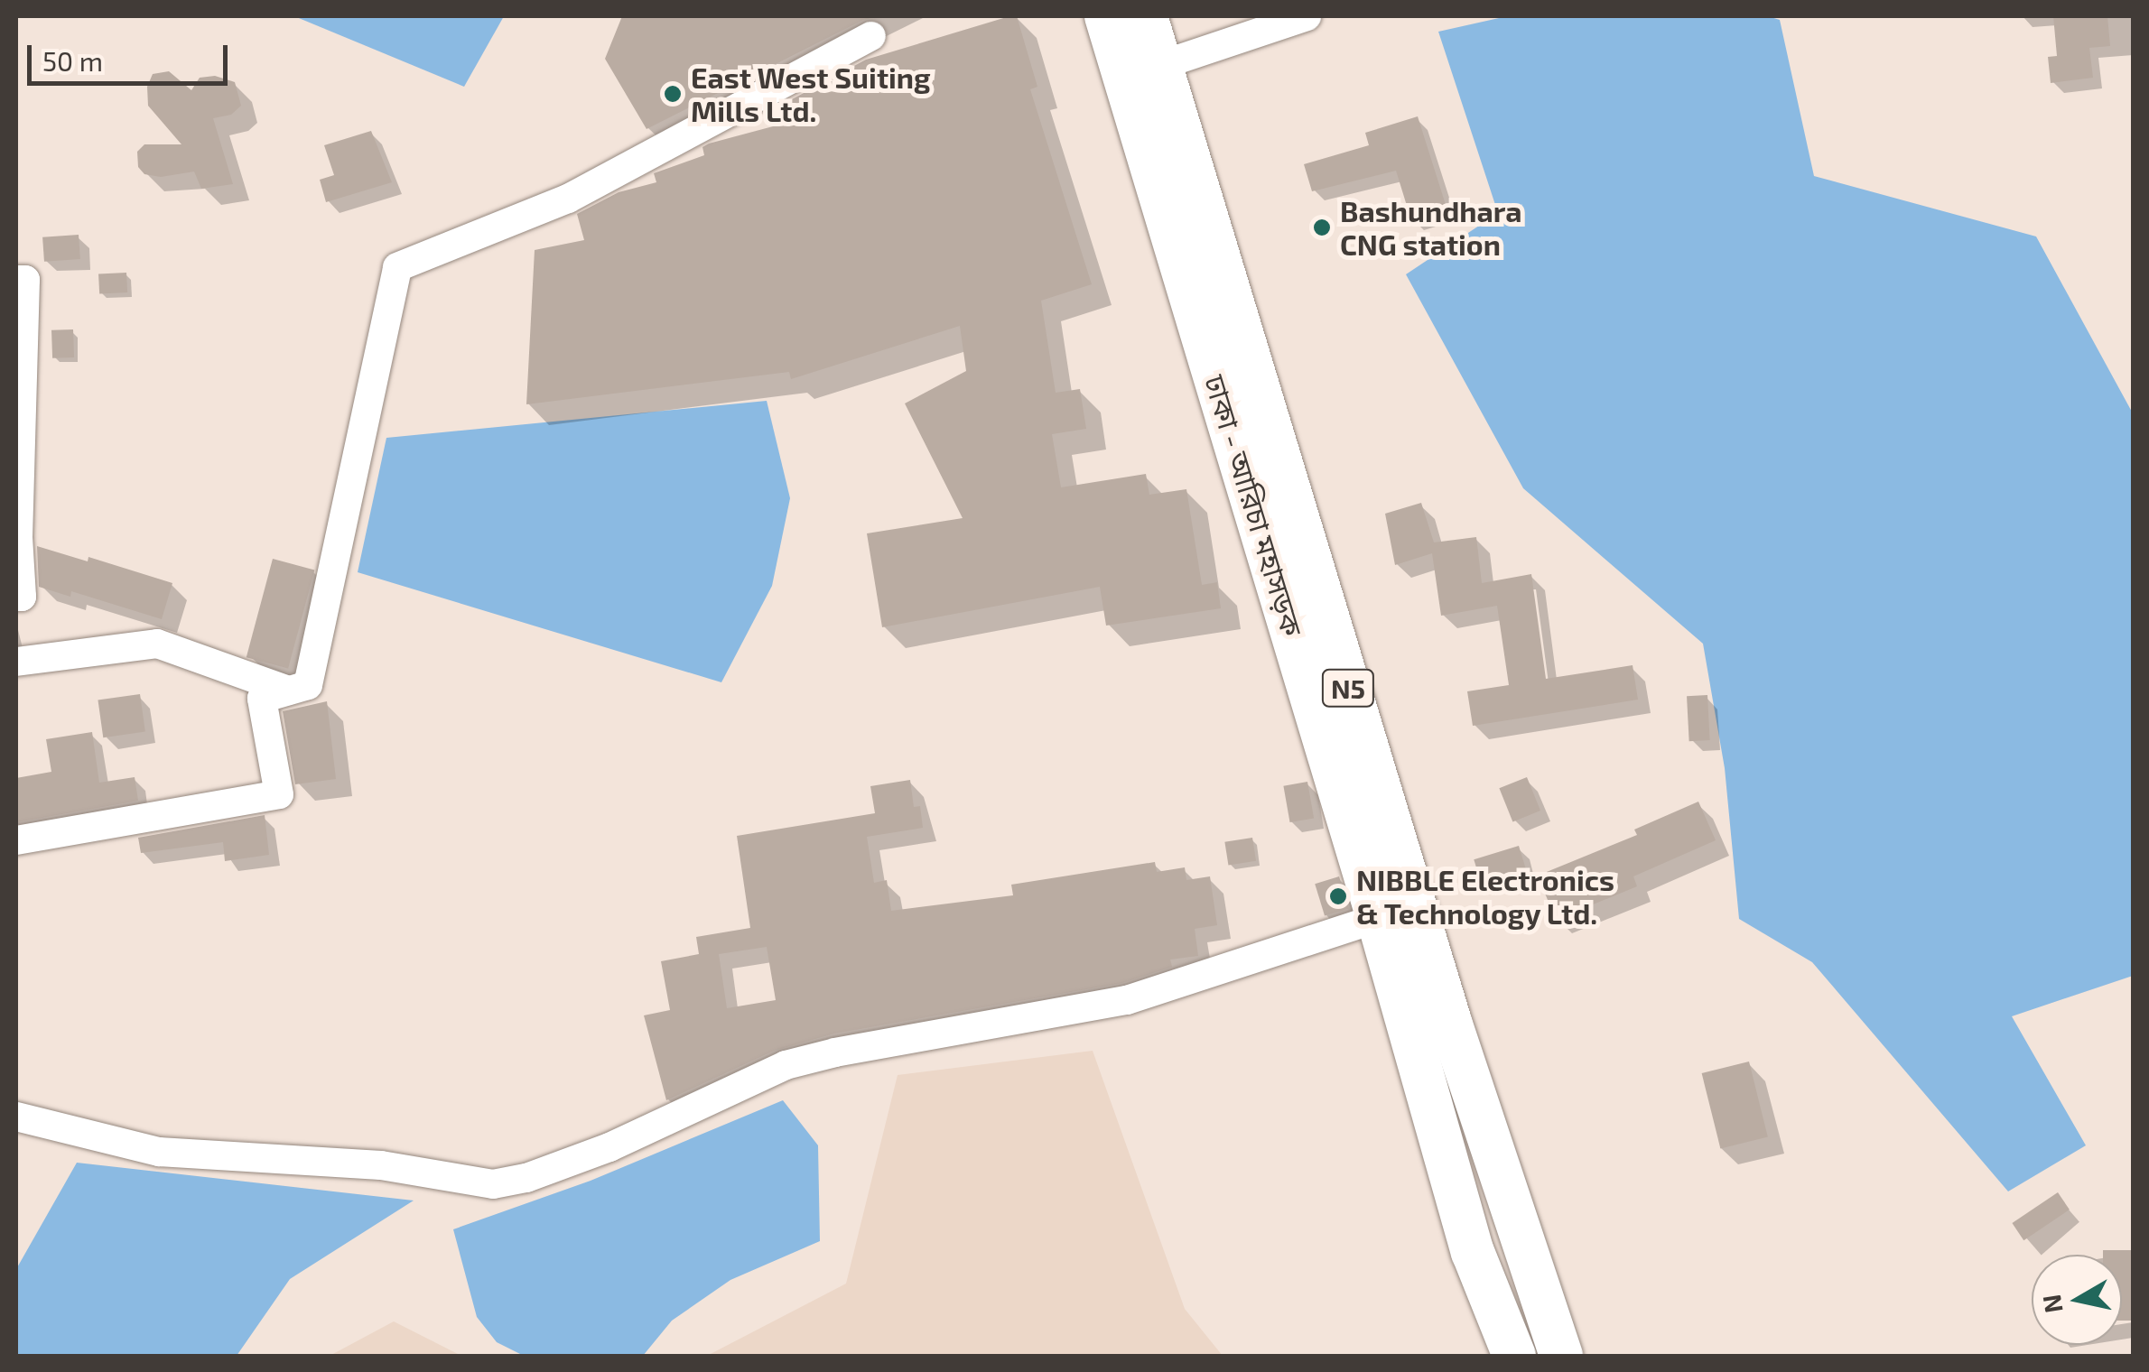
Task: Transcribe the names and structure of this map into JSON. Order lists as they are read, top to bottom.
{
  "streets": {
    "highway": ["ঢাকা - আরিচা মহাসড়ক", "N5"]
  },
  "places": ["East West Suiting Mills Ltd.", "Bashundhara CNG station", "NIBBLE Electronics & Technology Ltd."],
  "scale_bar": "50 m",
  "north": "left"
}
